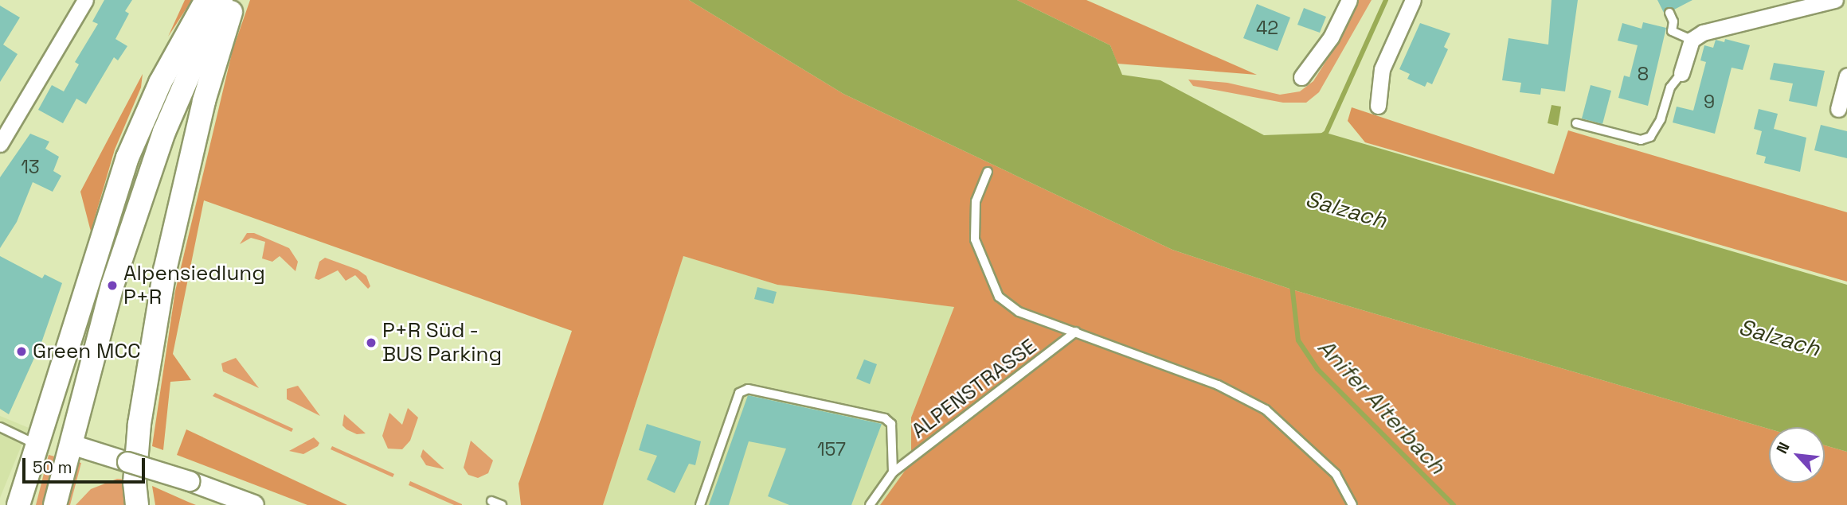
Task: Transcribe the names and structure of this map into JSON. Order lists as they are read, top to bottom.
{
  "streets": {
    "lane": ["ALPENSTRASSE"]
  },
  "water": ["Salzach", "Anifer Alterbach"],
  "places": ["Alpensiedlung P+R", "P+R Süd - BUS Parking", "Green MCC"],
  "house_numbers": [
    "42",
    "8",
    "9",
    "13",
    "157"
  ],
  "scale_bar": "50 m",
  "north": "top left"
}
